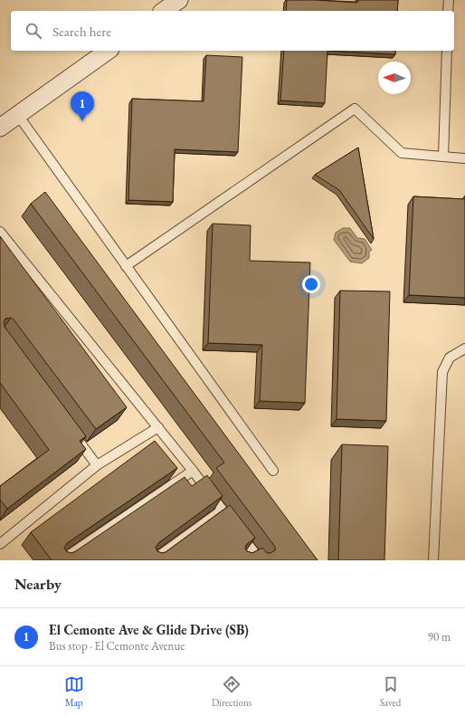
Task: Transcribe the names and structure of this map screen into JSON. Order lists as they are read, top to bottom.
{
  "north": "left",
  "page": {
    "search": "Search here",
    "pins": "1",
    "heading": "Nearby",
    "list": [
      {
        "mark": "1",
        "name": "El Cemonte Ave & Glide Drive (SB)",
        "note": "Bus stop · El Cemonte Avenue",
        "value": "90 m"
      }
    ],
    "nav": ["Map", "Directions", "Saved"]
  }
}
